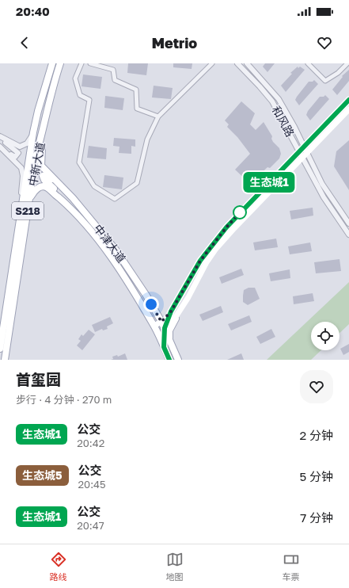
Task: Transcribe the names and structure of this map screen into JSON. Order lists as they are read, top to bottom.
{
  "streets": {
    "main road": ["中新大道", "S218", "中津大道"],
    "street": ["和风路"]
  },
  "crossings": [
    ["中新大道", "中津大道"]
  ],
  "lines": ["bus line 生态城1"],
  "page": {
    "status": "20:40",
    "header": "Metrio",
    "on_map": "生态城1",
    "heading": ["首玺园", "步行 · 4 分钟 · 270 m"],
    "list": [
      {
        "mark": "生态城1",
        "name": "公交",
        "note": "20:42",
        "value": "2 分钟"
      },
      {
        "mark": "生态城5",
        "name": "公交",
        "note": "20:45",
        "value": "5 分钟"
      },
      {
        "mark": "生态城1",
        "name": "公交",
        "note": "20:47",
        "value": "7 分钟"
      }
    ],
    "tabs": ["路线", "地图", "车票"]
  }
}
